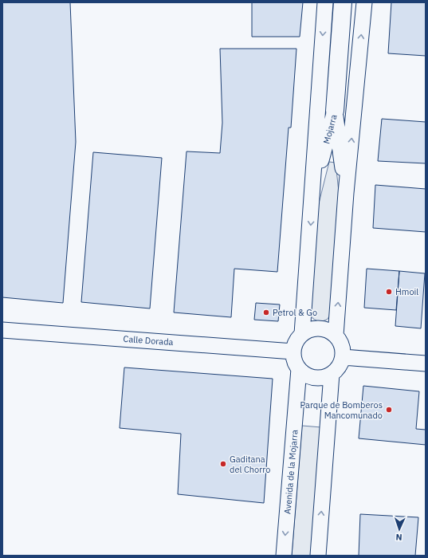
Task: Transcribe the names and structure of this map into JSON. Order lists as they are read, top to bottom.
{
  "streets": {
    "street": ["Mojarra", "Calle Dorada", "Avenida de la Mojarra"]
  },
  "crossings": [
    ["Calle Dorada", "Avenida de la Mojarra"]
  ],
  "places": [
    "Hmoil",
    "Petrol & Go",
    "Parque de Bomberos Mancomunado",
    "Gaditana del Chorro"
  ],
  "north": "bottom"
}
